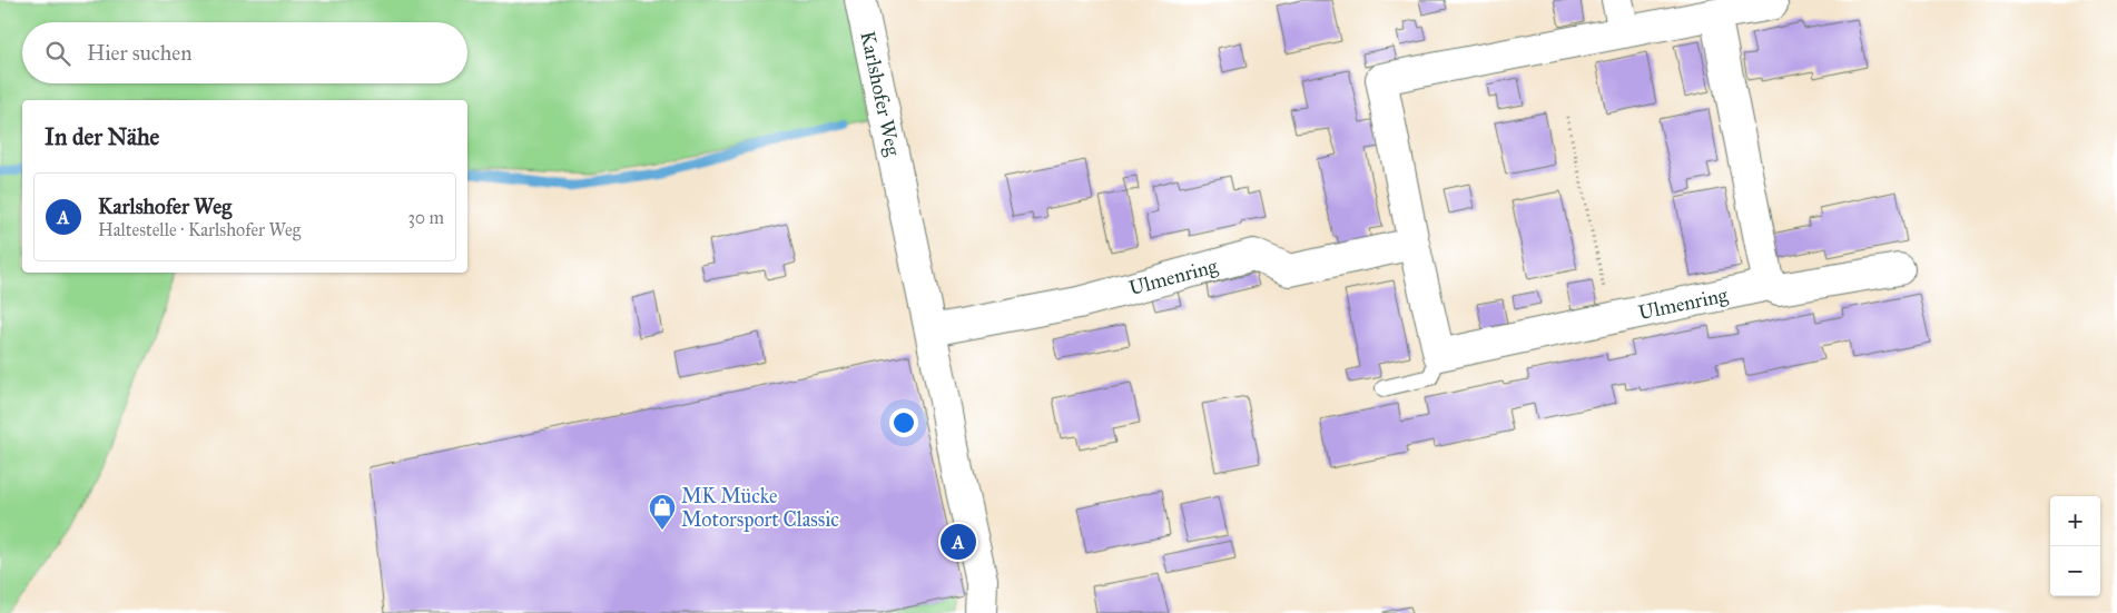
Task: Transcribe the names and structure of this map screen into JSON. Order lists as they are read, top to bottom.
{
  "streets": {
    "street": ["Karlshofer Weg", "Ulmenring"]
  },
  "crossings": [
    ["Karlshofer Weg", "Ulmenring"]
  ],
  "places": {
    "shop": ["MK Mücke Motorsport Classic"]
  },
  "page": {
    "search": "Hier suchen",
    "heading": "In der Nähe",
    "list": [
      {
        "mark": "A",
        "name": "Karlshofer Weg",
        "note": "Haltestelle · Karlshofer Weg",
        "value": "30 m"
      }
    ],
    "map_buttons": ["+", "−"],
    "pins": "A"
  }
}
